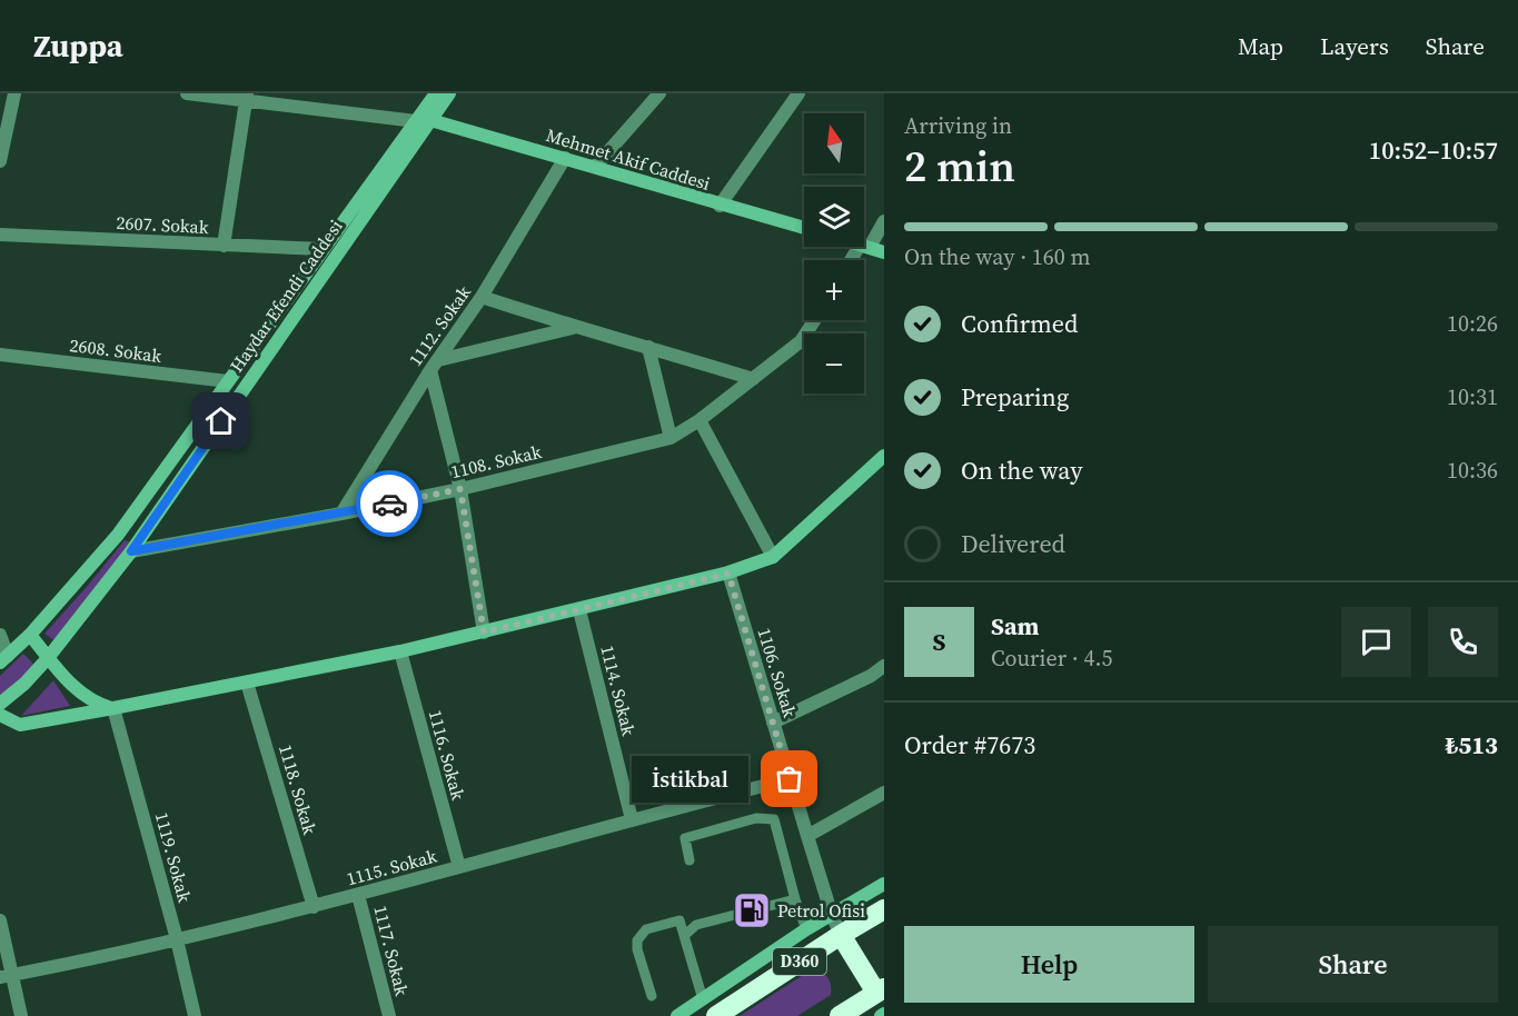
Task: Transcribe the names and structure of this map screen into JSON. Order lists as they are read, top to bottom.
{
  "streets": {
    "highway": ["D360"],
    "street": [
      "Mehmet Akif Caddesi",
      "2607. Sokak",
      "Haydar Efendi Caddesi",
      "1112. Sokak",
      "2608. Sokak",
      "1108. Sokak",
      "1106. Sokak",
      "1114. Sokak",
      "1116. Sokak",
      "1118. Sokak",
      "1119. Sokak",
      "1115. Sokak",
      "1117. Sokak"
    ]
  },
  "crossings": [
    ["Mehmet Akif Caddesi", "Haydar Efendi Caddesi"],
    ["Mehmet Akif Caddesi", "1112. Sokak"],
    ["2607. Sokak", "Haydar Efendi Caddesi"],
    ["Haydar Efendi Caddesi", "2608. Sokak"],
    ["Haydar Efendi Caddesi", "1108. Sokak"],
    ["1112. Sokak", "1108. Sokak"],
    ["1106. Sokak", "1115. Sokak"],
    ["1106. Sokak", "D360"],
    ["1114. Sokak", "1115. Sokak"],
    ["1116. Sokak", "1115. Sokak"],
    ["1118. Sokak", "1115. Sokak"],
    ["1119. Sokak", "1115. Sokak"],
    ["1115. Sokak", "1117. Sokak"]
  ],
  "places": {
    "other": ["İstikbal"],
    "fuel station": ["Petrol Ofisi"]
  },
  "north": "top",
  "page": {
    "header": "Zuppa",
    "nav": ["Map", "Layers", "Share"],
    "heading": ["2 min", "Arriving in", "10:52–10:57"],
    "panel": [
      "Sam",
      "Courier · 4.5",
      "Order #7673",
      "₺513"
    ],
    "map_buttons": ["+", "−"],
    "bar": "On the way · 160 m",
    "list": [
      ["Confirmed", "10:26"],
      ["Preparing", "10:31"],
      ["On the way", "10:36"],
      "Delivered"
    ],
    "round": "S",
    "bubble": "İstikbal",
    "buttons": ["Help", "Share"]
  }
}
